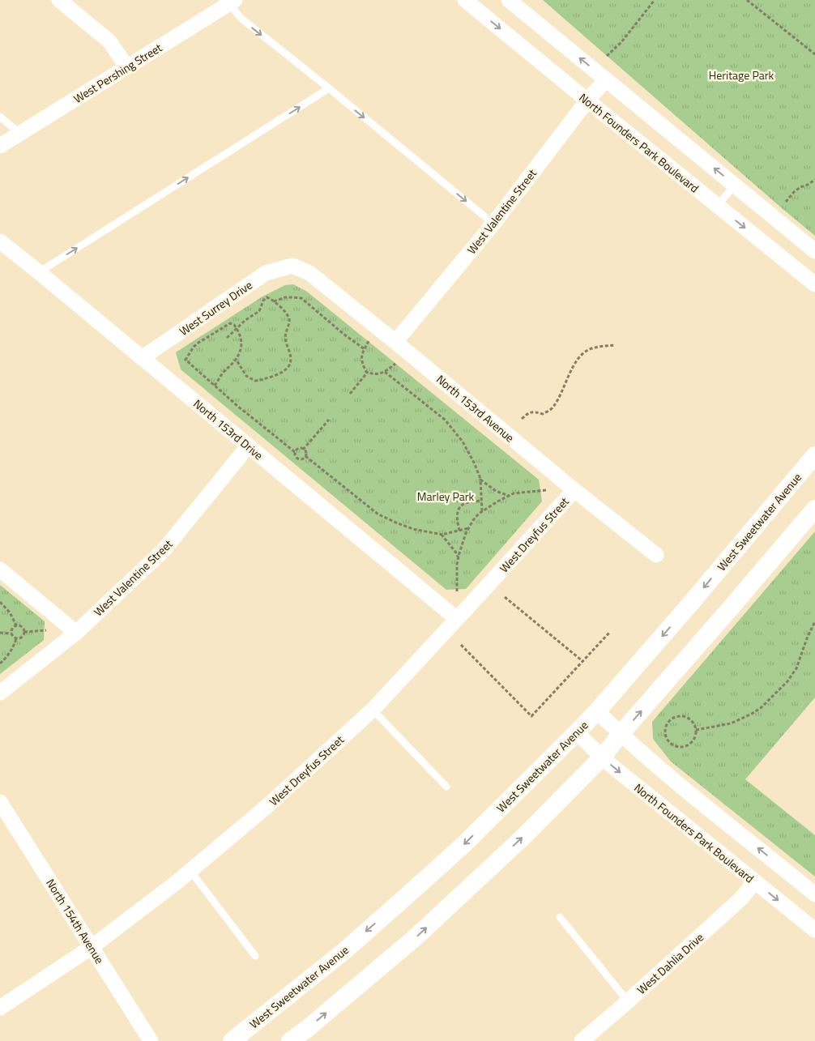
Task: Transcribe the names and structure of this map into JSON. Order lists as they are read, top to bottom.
{
  "streets": {
    "street": [
      "West Pershing Street",
      "North Founders Park Boulevard",
      "West Valentine Street",
      "West Surrey Drive",
      "North 153rd Avenue",
      "North 153rd Drive",
      "West Sweetwater Avenue",
      "West Dreyfus Street",
      "North 154th Avenue",
      "West Dahlia Drive"
    ]
  },
  "crossings": [
    ["North Founders Park Boulevard", "West Valentine Street"],
    ["North Founders Park Boulevard", "West Sweetwater Avenue"],
    ["North Founders Park Boulevard", "West Dahlia Drive"],
    ["West Valentine Street", "North 153rd Avenue"],
    ["West Valentine Street", "North 153rd Drive"],
    ["West Surrey Drive", "North 153rd Avenue"],
    ["West Surrey Drive", "North 153rd Drive"],
    ["North 153rd Avenue", "West Dreyfus Street"],
    ["North 153rd Drive", "West Dreyfus Street"],
    ["West Dreyfus Street", "North 154th Avenue"]
  ],
  "parks": ["Heritage Park", "Marley Park"]
}
